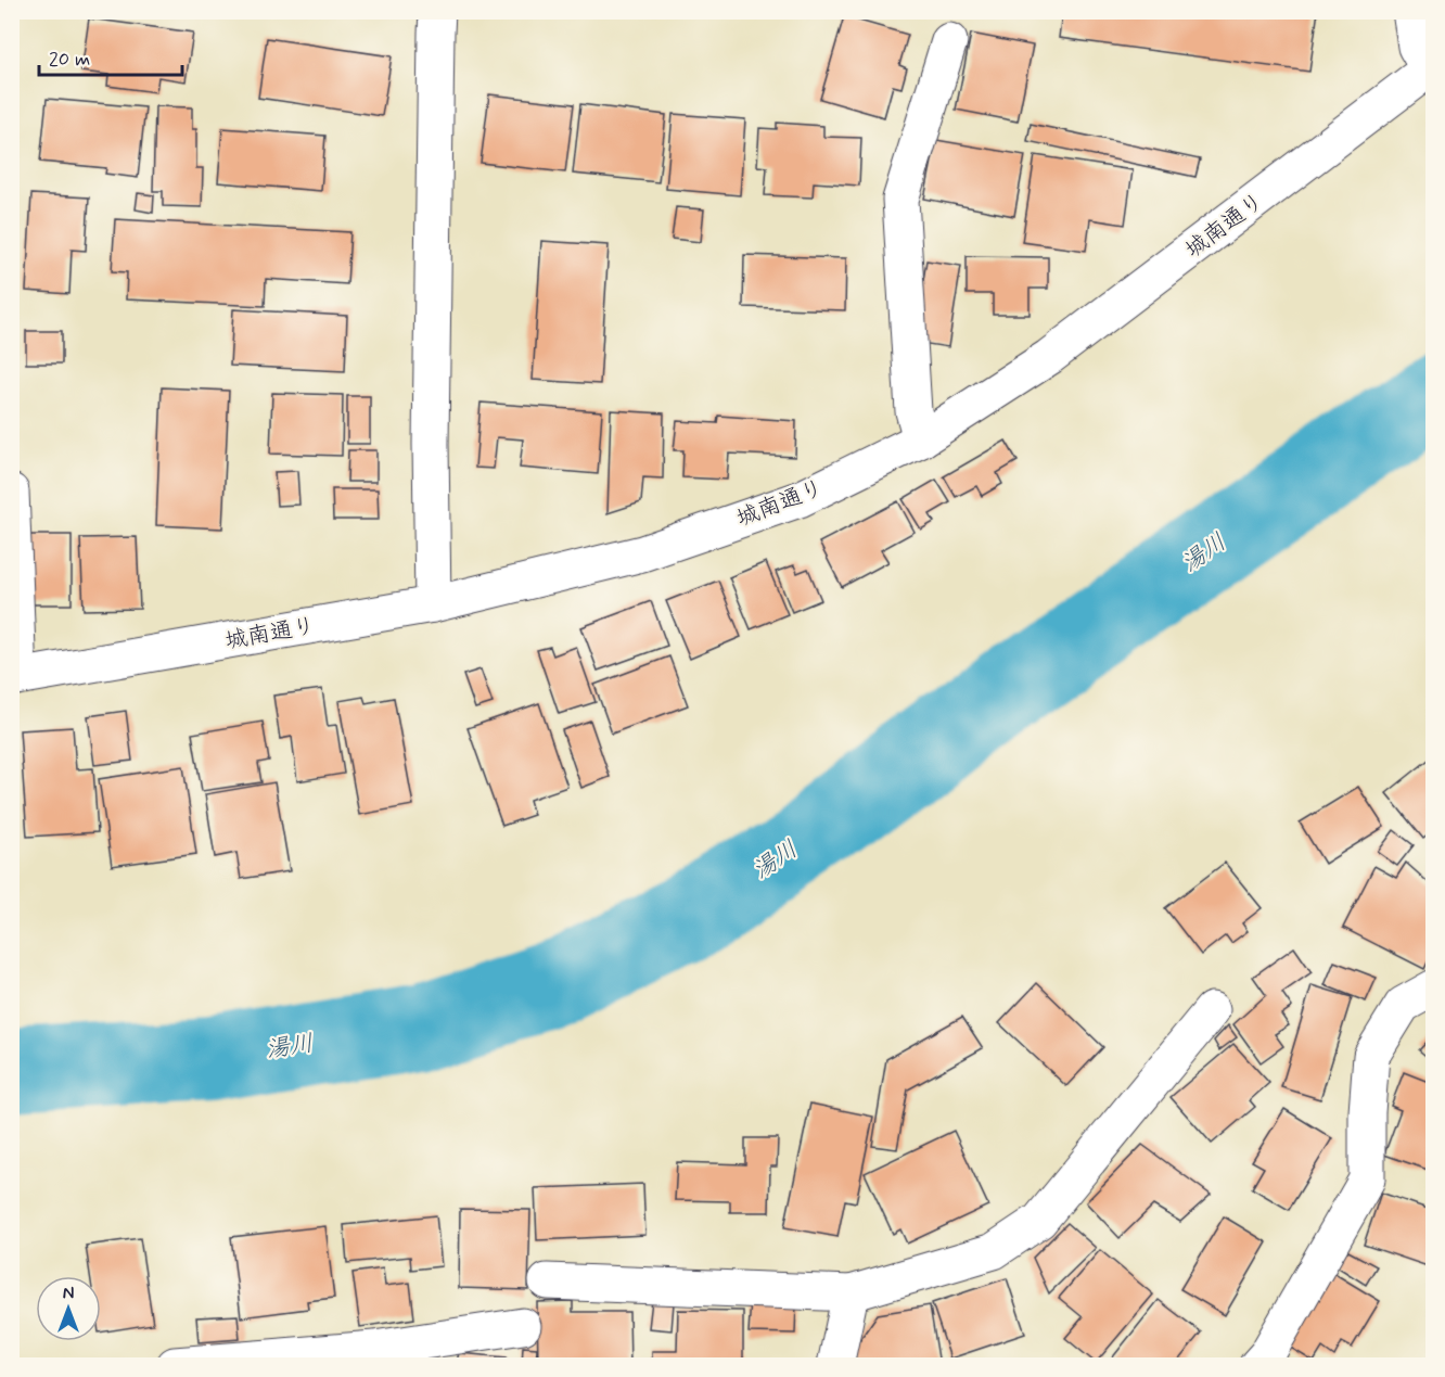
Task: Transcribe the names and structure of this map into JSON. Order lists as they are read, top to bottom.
{
  "streets": {
    "street": ["城南通り"]
  },
  "water": ["湯川"],
  "scale_bar": "20 m",
  "north": "top"
}
